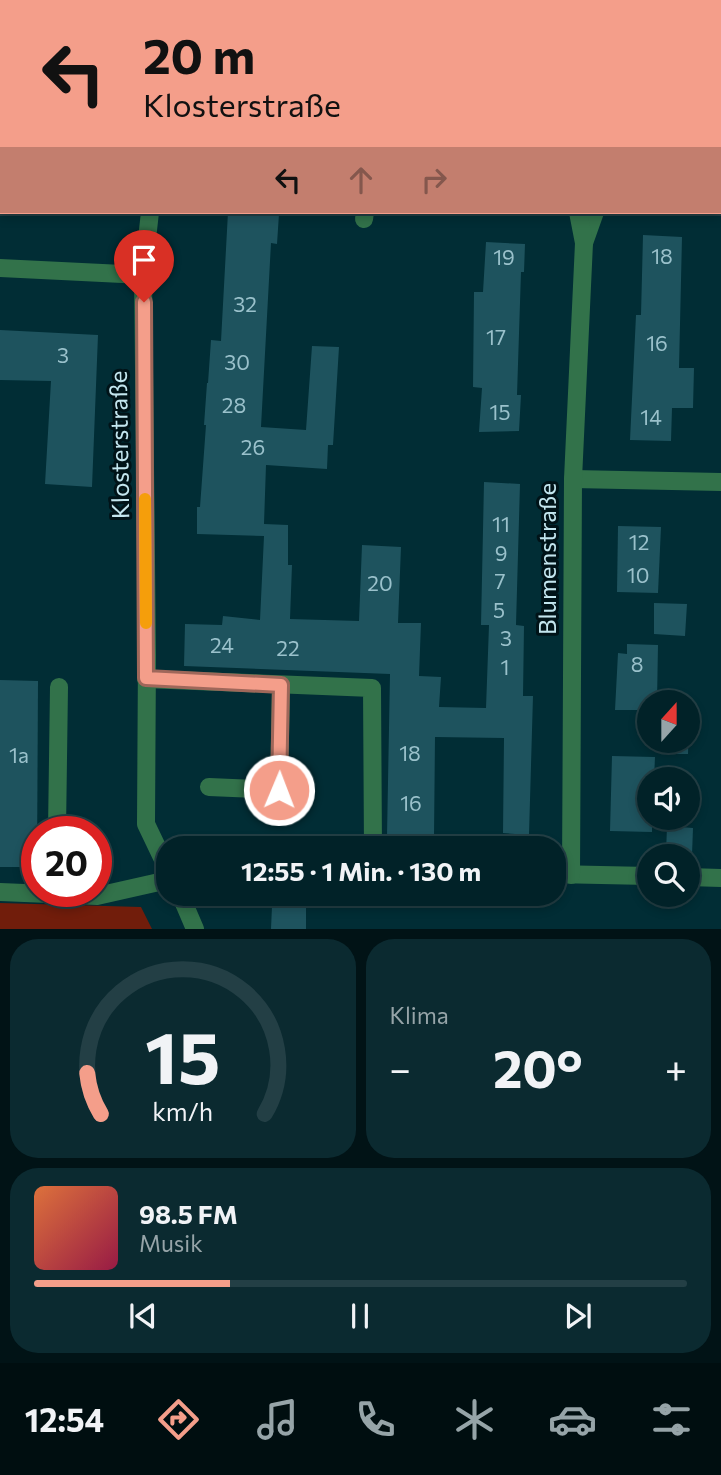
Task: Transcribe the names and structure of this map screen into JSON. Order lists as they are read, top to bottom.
{
  "streets": {
    "street": ["Klosterstraße", "Blumenstraße"]
  },
  "house_numbers": [
    "18",
    "19",
    "32",
    "17",
    "16",
    "3",
    "30",
    "28",
    "15",
    "14",
    "26",
    "11",
    "12",
    "9",
    "10",
    "7",
    "20",
    "5",
    "3",
    "24",
    "22",
    "8",
    "1",
    "18",
    "1a",
    "16"
  ],
  "north": "top",
  "page": {
    "turn": ["20 m", "Klosterstraße"],
    "limit": "20",
    "trip": "12:55 · 1 Min. · 130 m",
    "tile": "Klima",
    "heat": ["−", "20°", "+"],
    "song": ["98.5 FM", "Musik"],
    "tabs": "12:54",
    "gauge": ["15", "km/h"]
  }
}
